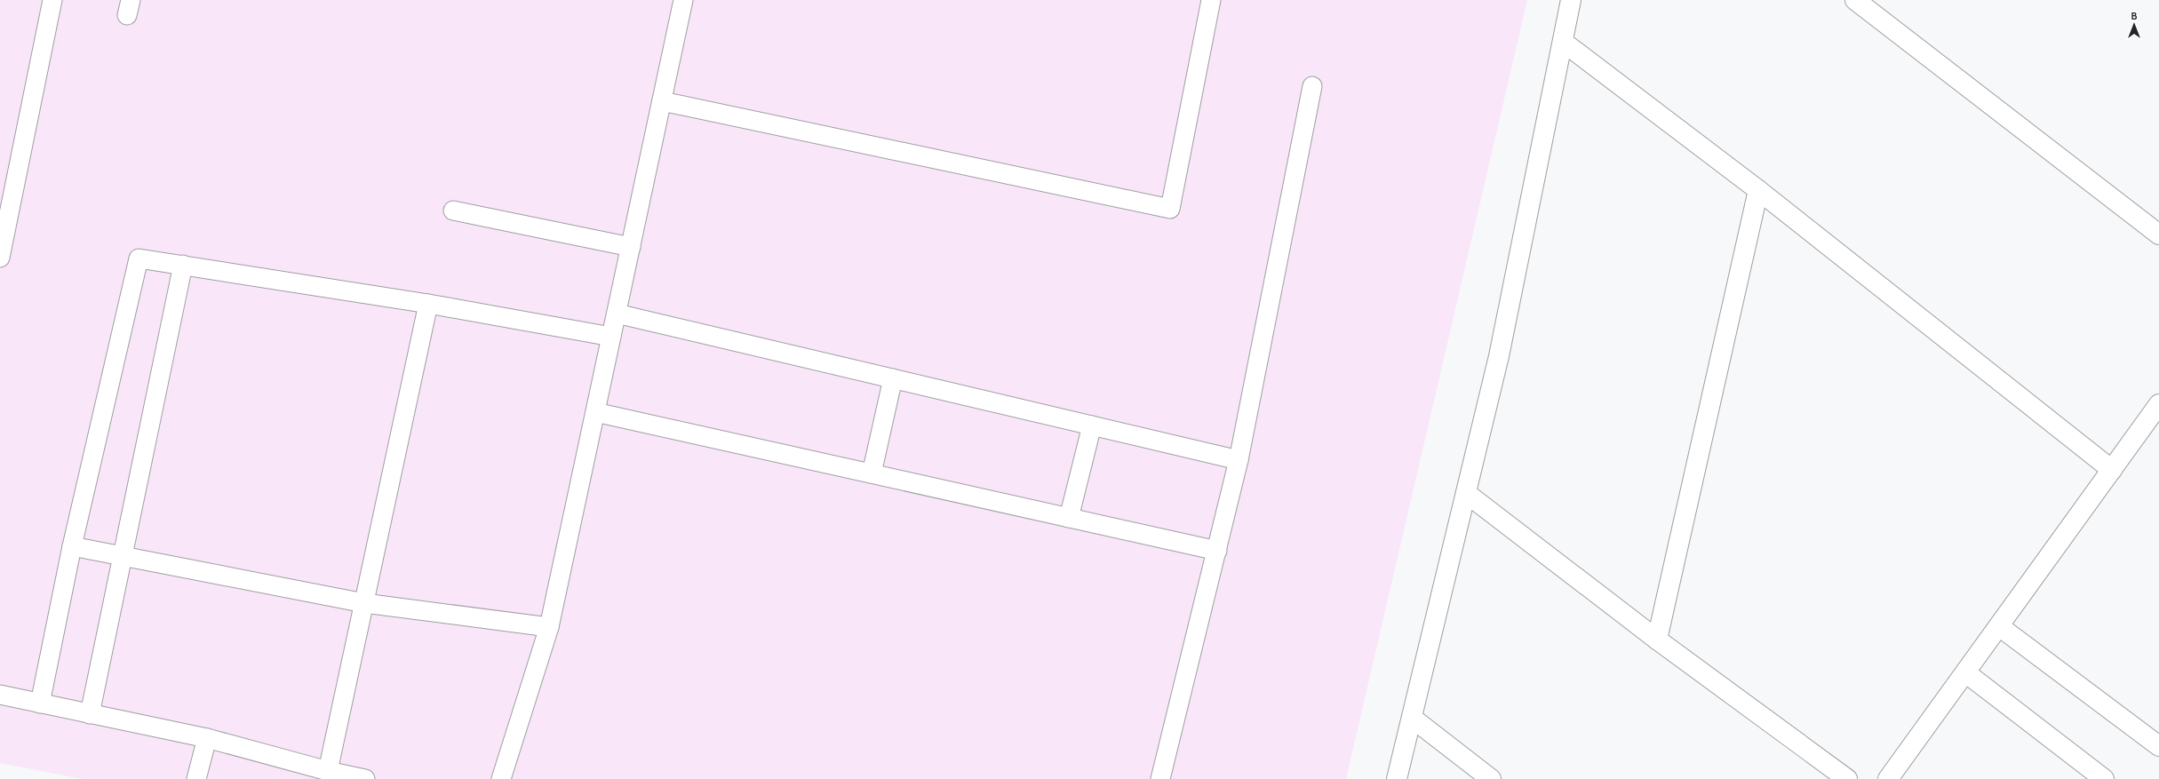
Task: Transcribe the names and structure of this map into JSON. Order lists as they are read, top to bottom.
{
  "north": "top"
}
